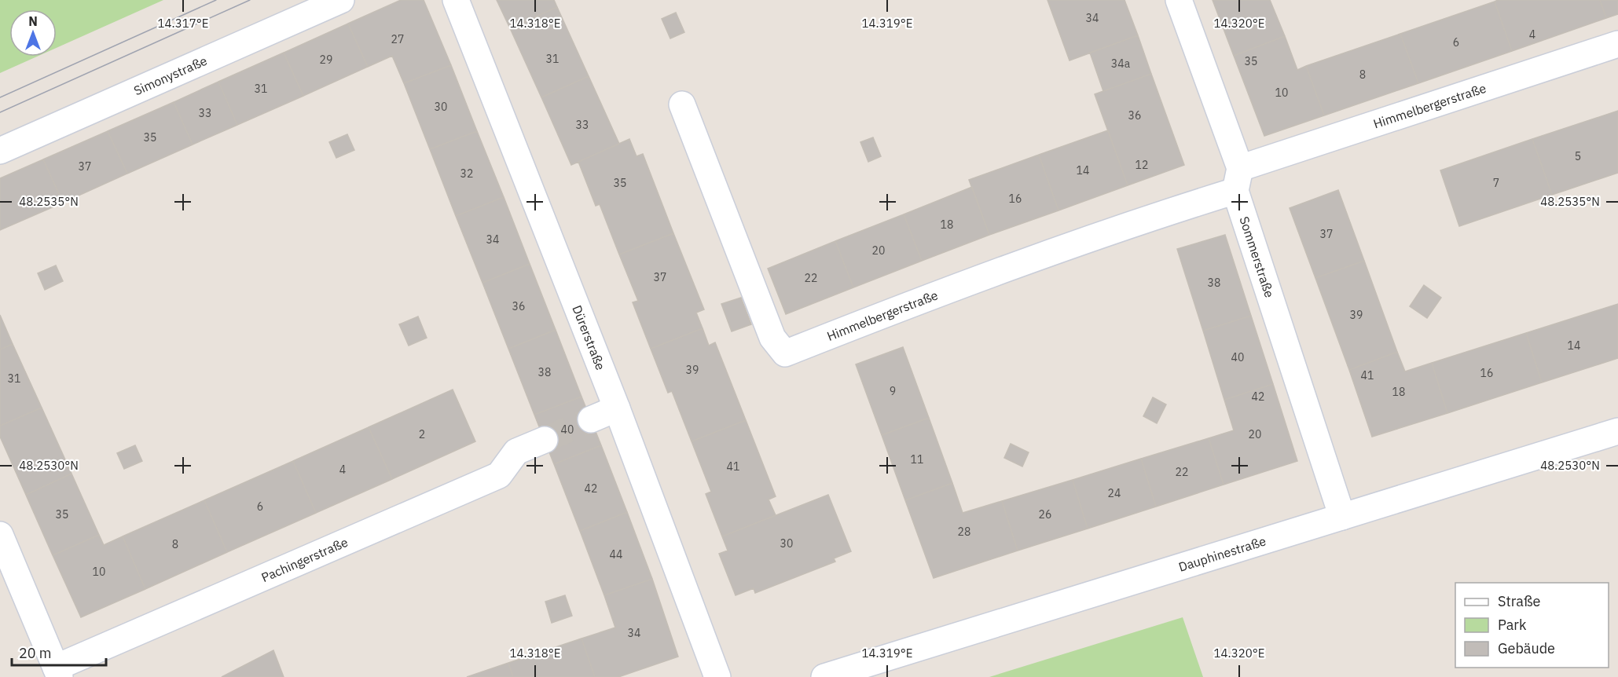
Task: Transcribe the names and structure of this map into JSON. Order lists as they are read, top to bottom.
{
  "streets": {
    "street": [
      "Simonystraße",
      "Himmelbergerstraße",
      "Sommerstraße",
      "Dürerstraße",
      "Dauphinestraße",
      "Pachingerstraße"
    ]
  },
  "crossings": [
    ["Himmelbergerstraße", "Sommerstraße"],
    ["Sommerstraße", "Dauphinestraße"]
  ],
  "house_numbers": [
    "34",
    "4",
    "27",
    "6",
    "31",
    "29",
    "35",
    "34a",
    "8",
    "31",
    "10",
    "30",
    "33",
    "36",
    "33",
    "35",
    "5",
    "12",
    "37",
    "14",
    "32",
    "35",
    "7",
    "16",
    "18",
    "37",
    "34",
    "20",
    "37",
    "22",
    "38",
    "36",
    "39",
    "14",
    "40",
    "39",
    "38",
    "16",
    "41",
    "31",
    "9",
    "18",
    "42",
    "40",
    "2",
    "20",
    "11",
    "41",
    "4",
    "22",
    "42",
    "24",
    "6",
    "35",
    "26",
    "28",
    "30",
    "8",
    "44",
    "10",
    "34"
  ],
  "legend": ["Straße", "Park", "Gebäude"],
  "scale_bar": "20 m",
  "north": "top",
  "coordinates": [
    "14.317°E",
    "14.318°E",
    "14.319°E",
    "14.320°E",
    "48.2535°N",
    "48.2530°N"
  ]
}
